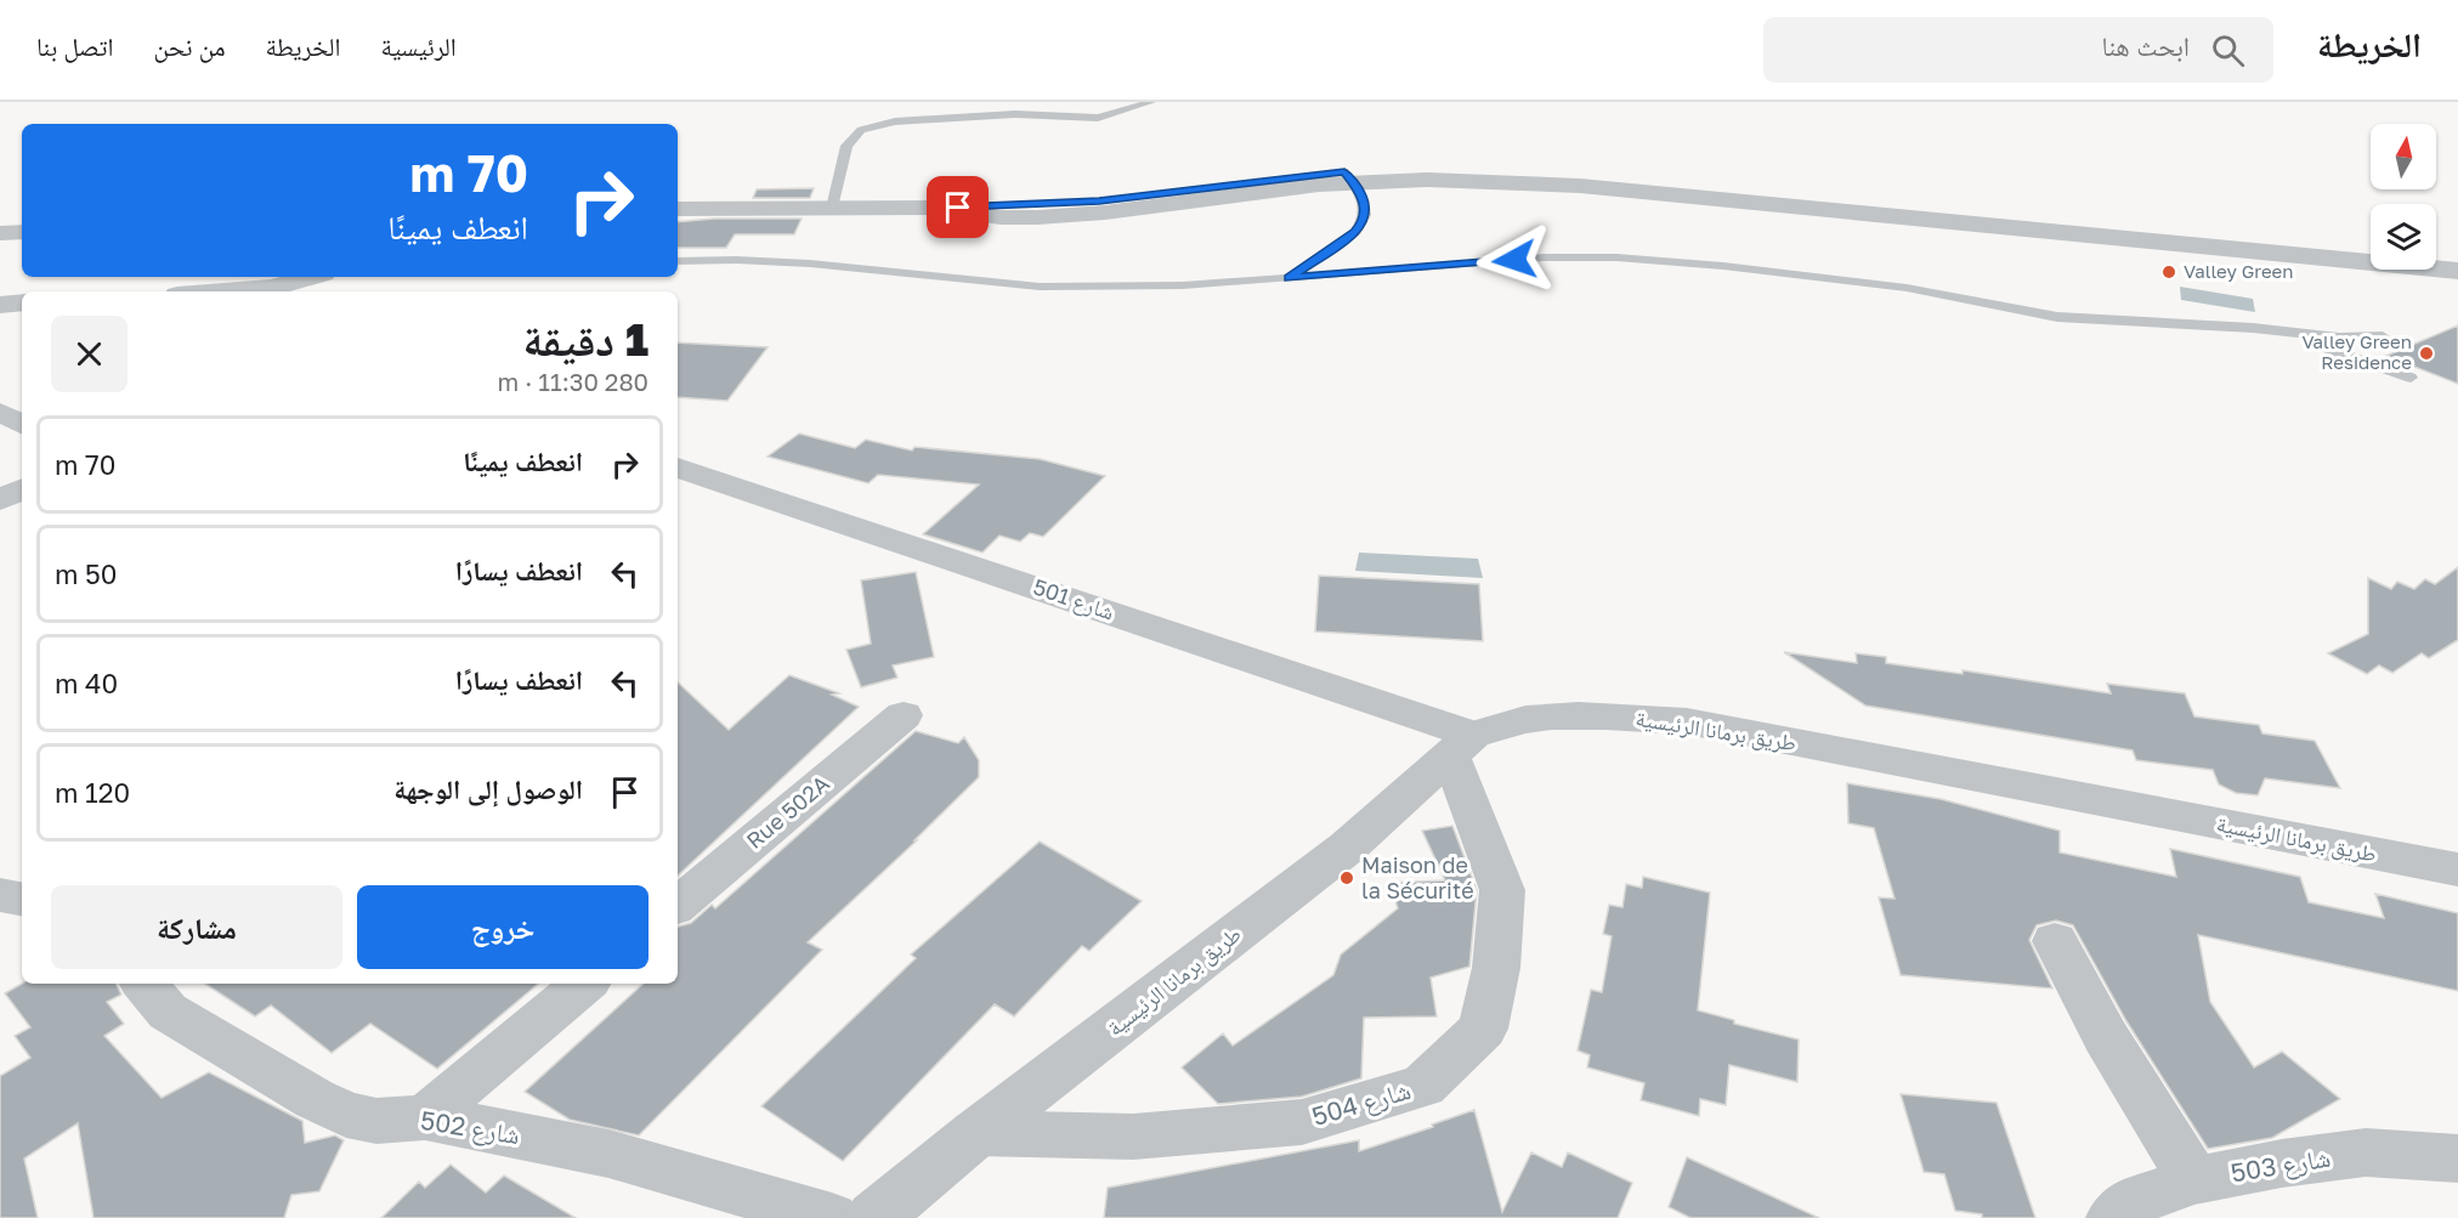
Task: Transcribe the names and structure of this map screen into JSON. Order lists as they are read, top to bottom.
{
  "streets": {
    "street": [
      "شارع 501",
      "طريق برمانا الرئيسية",
      "Rue 502A",
      "شارع 504",
      "شارع 502",
      "شارع 503"
    ]
  },
  "crossings": [
    ["شارع 501", "طريق برمانا الرئيسية"],
    ["شارع 501", "شارع 504"],
    ["طريق برمانا الرئيسية", "شارع 504"]
  ],
  "places": ["Valley Green", "Valley Green Residence", "Maison de la Sécurité"],
  "north": "top",
  "page": {
    "header": "الخريطة",
    "search": "ابحث هنا",
    "nav": [
      "الرئيسية",
      "الخريطة",
      "من نحن",
      "اتصل بنا"
    ],
    "turn": ["70 m", "انعطف يمينًا"],
    "heading": ["1 دقيقة", "280 m · 11:30"],
    "list": [
      {
        "name": "انعطف يمينًا",
        "value": "70 m"
      },
      {
        "name": "انعطف يسارًا",
        "value": "50 m"
      },
      {
        "name": "انعطف يسارًا",
        "value": "40 m"
      },
      {
        "name": "الوصول إلى الوجهة",
        "value": "120 m"
      }
    ],
    "buttons": ["خروج", "مشاركة"]
  }
}
